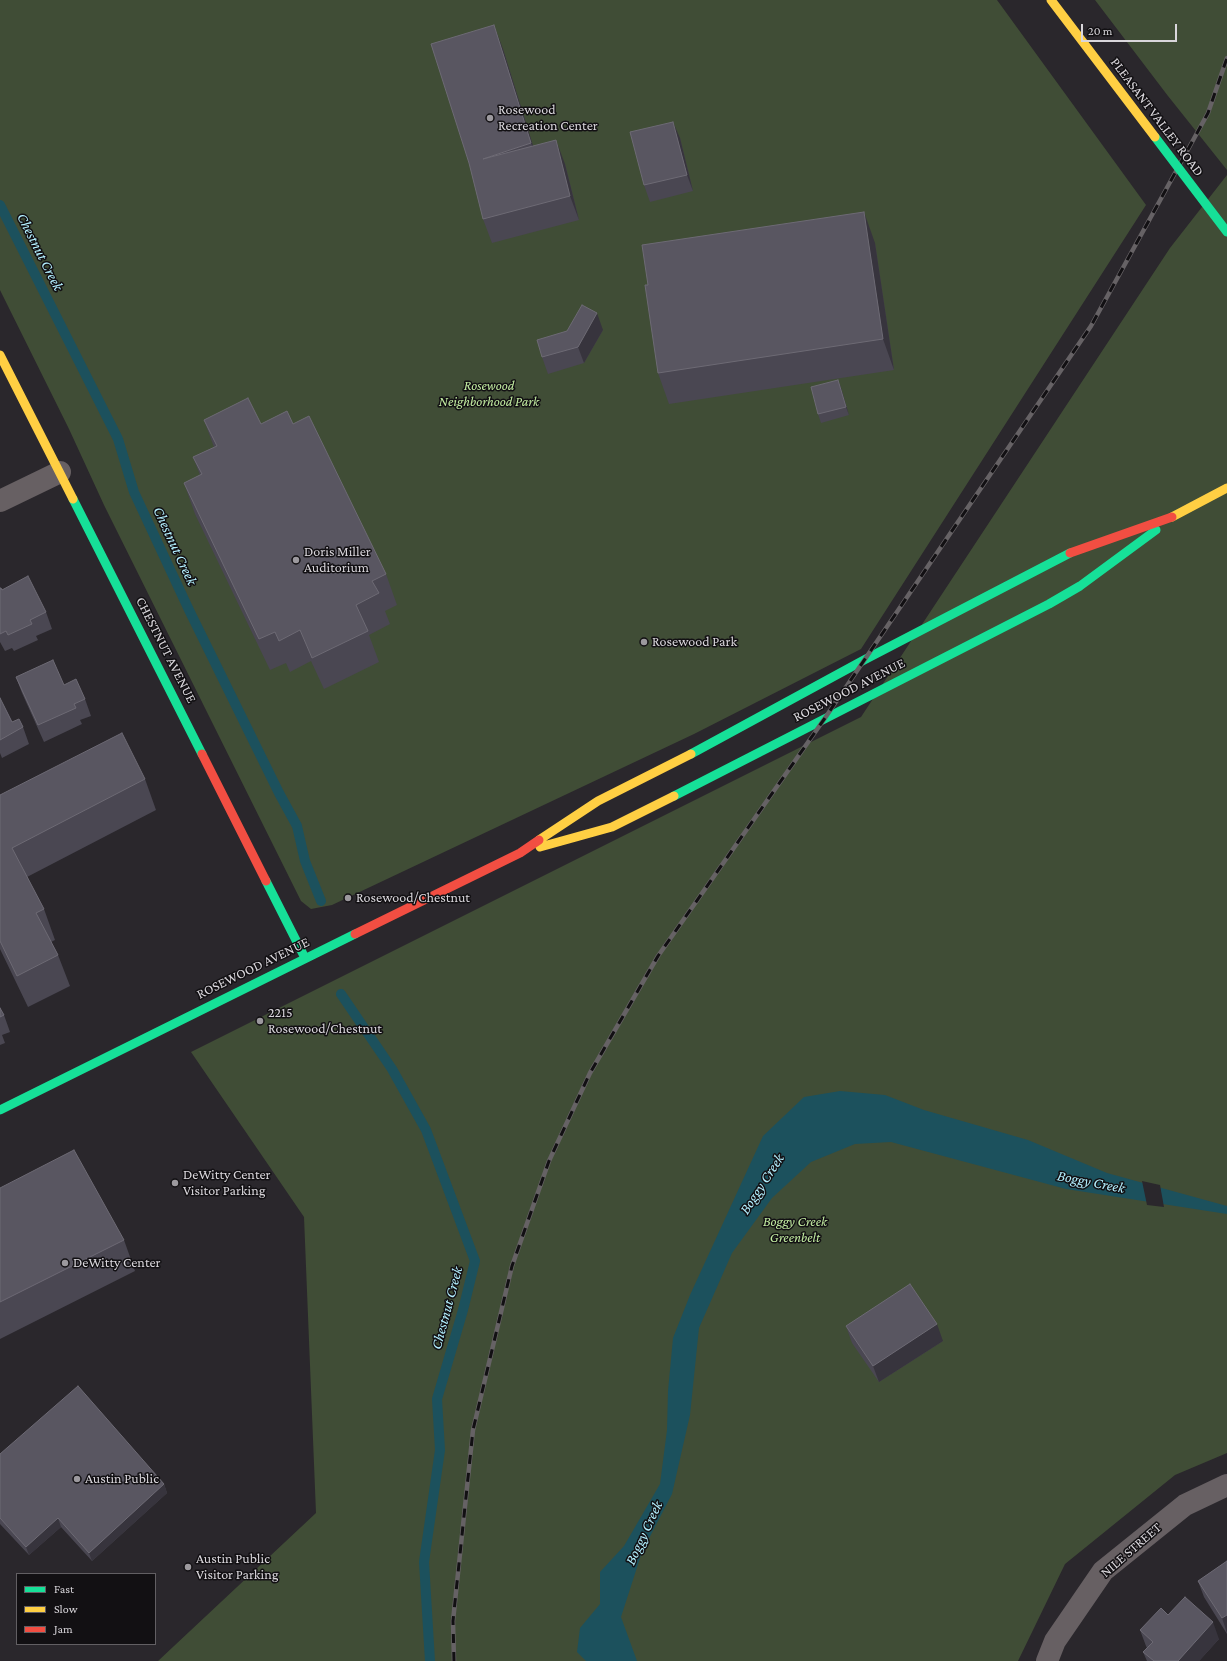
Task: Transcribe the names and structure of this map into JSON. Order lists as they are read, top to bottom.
{
  "streets": {
    "street": [
      "PLEASANT VALLEY ROAD",
      "CHESTNUT AVENUE",
      "ROSEWOOD AVENUE",
      "NILE STREET"
    ]
  },
  "crossings": [
    ["CHESTNUT AVENUE", "ROSEWOOD AVENUE"]
  ],
  "water": ["Chestnut Creek", "Boggy Creek"],
  "parks": ["Rosewood Neighborhood Park", "Boggy Creek Greenbelt"],
  "places": [
    "Rosewood Recreation Center",
    "Doris Miller Auditorium",
    "Rosewood Park",
    "Rosewood/Chestnut",
    "2215 Rosewood/Chestnut",
    "DeWitty Center Visitor Parking",
    "DeWitty Center",
    "Austin Public",
    "Austin Public Visitor Parking"
  ],
  "legend": ["Fast", "Slow", "Jam"],
  "scale_bar": "20 m"
}
